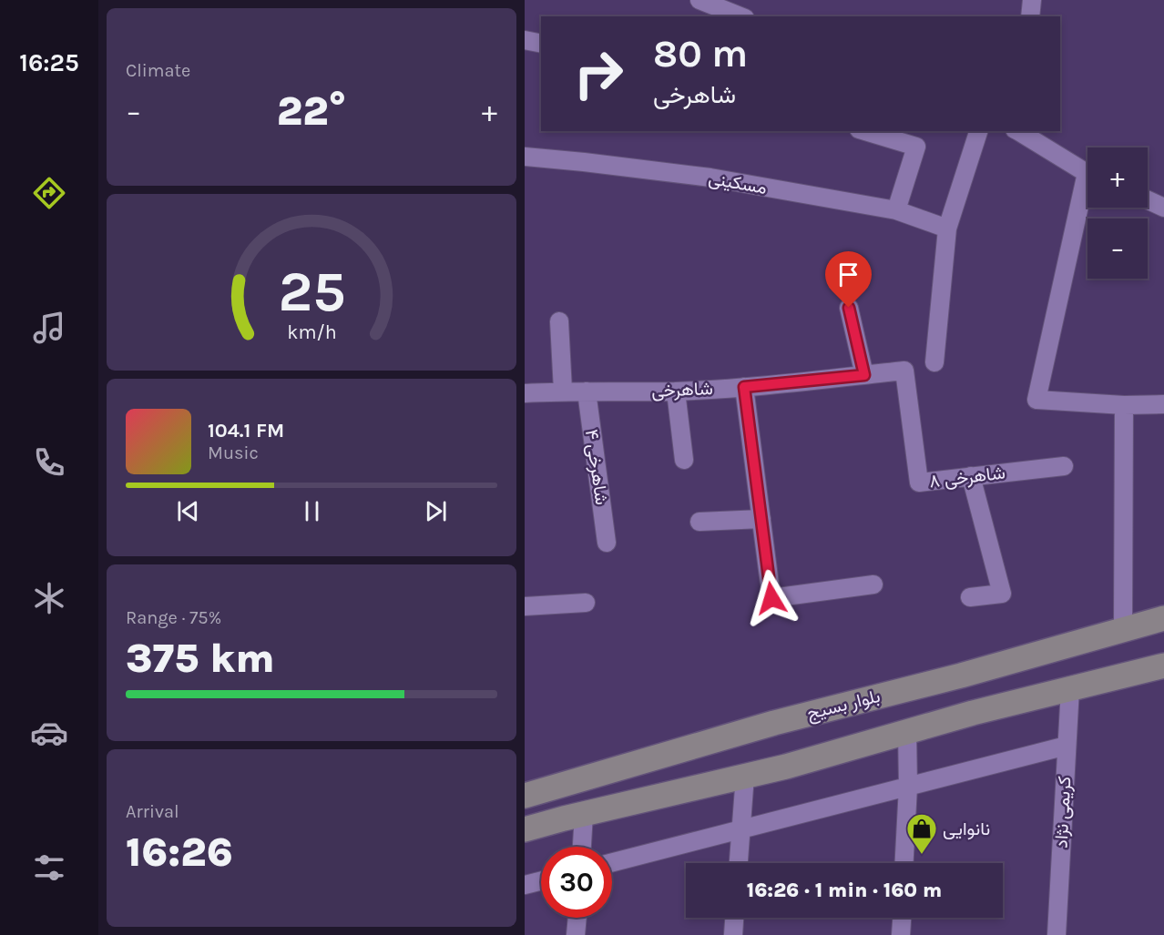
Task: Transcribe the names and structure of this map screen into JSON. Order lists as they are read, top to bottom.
{
  "streets": {
    "main road": ["بلوار بسیج"],
    "street": [
      "مسکینی",
      "شاهرخی",
      "شاهرخی ۴",
      "شاهرخی ۸",
      "کریمی نژاد"
    ]
  },
  "crossings": [
    ["شاهرخی", "شاهرخی ۴"],
    ["شاهرخی", "شاهرخی ۸"]
  ],
  "places": {
    "shop": ["نانوایی"]
  },
  "page": {
    "tabs": "16:25",
    "tile": [
      "Climate",
      ["Range · 75%", "375 km"],
      ["Arrival", "16:26"]
    ],
    "turn": ["80 m", "شاهرخی"],
    "heat": ["−", "22°", "+"],
    "map_buttons": ["+", "−"],
    "song": ["104.1 FM", "Music"],
    "limit": "30",
    "trip": "16:26 · 1 min · 160 m",
    "gauge": ["25", "km/h"]
  }
}
